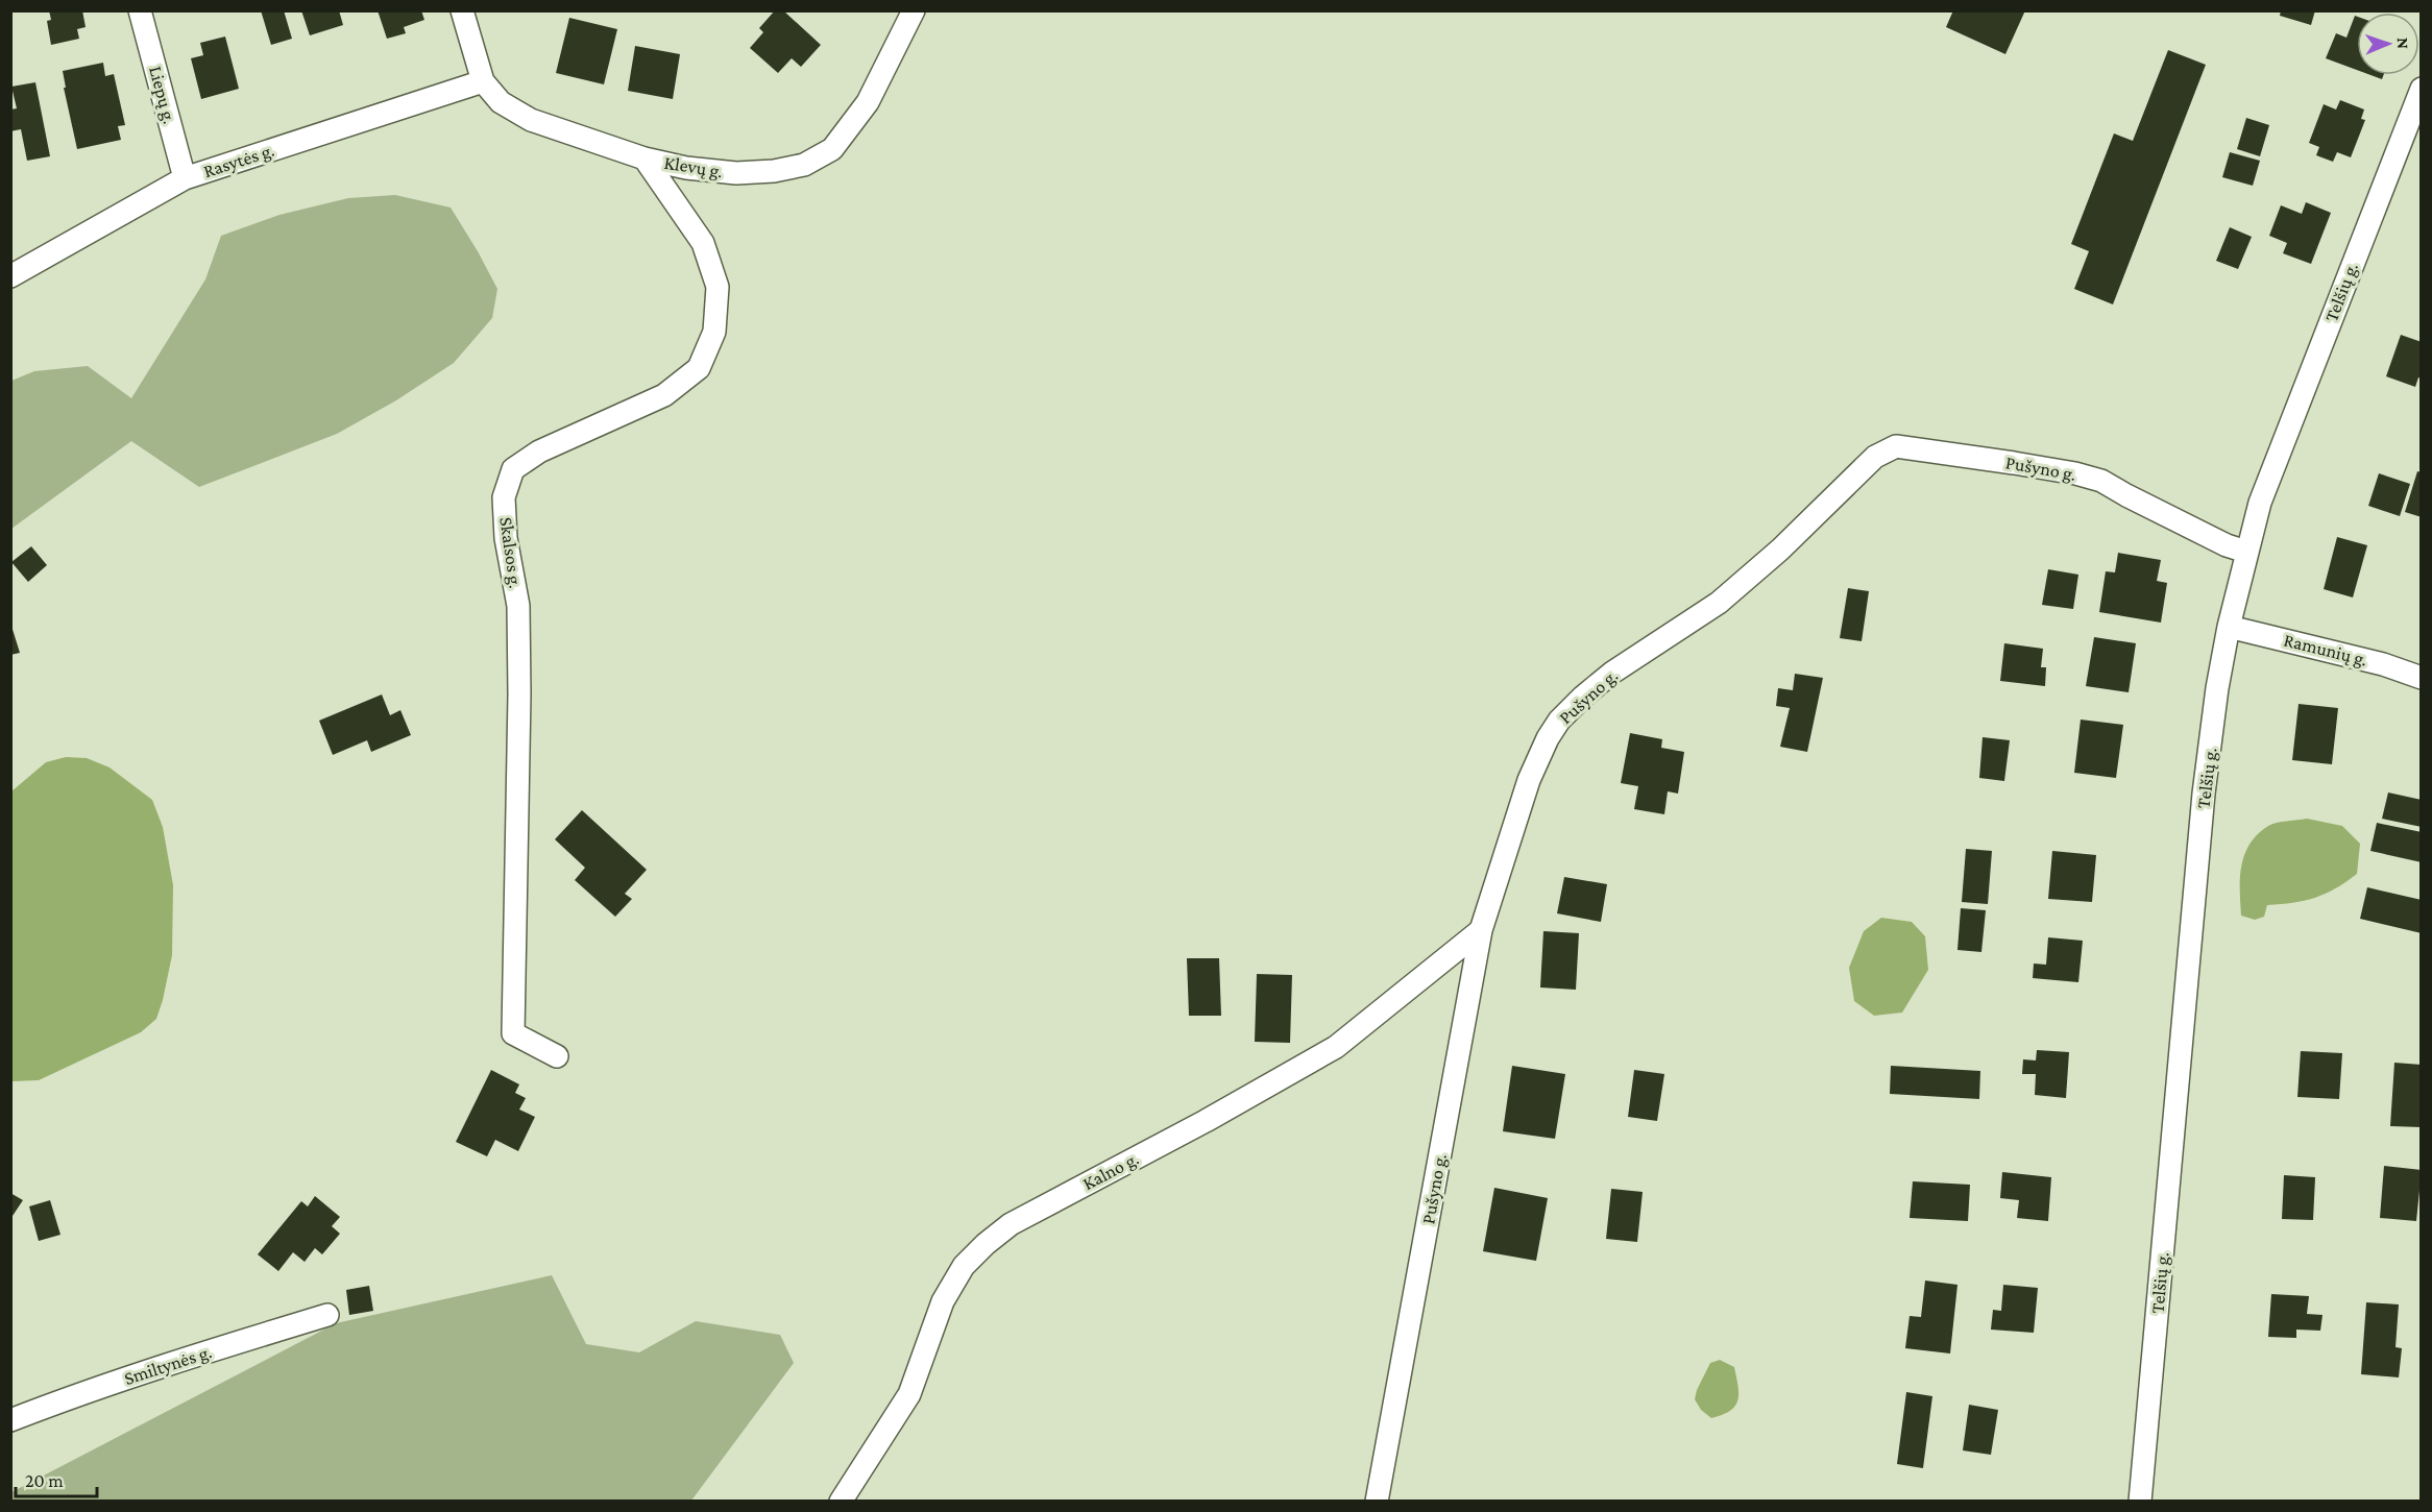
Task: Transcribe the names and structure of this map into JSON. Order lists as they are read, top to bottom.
{
  "streets": {
    "street": [
      "Liepų g.",
      "Rasytės g.",
      "Klevų g.",
      "Telšių g.",
      "Pušyno g.",
      "Skalsos g.",
      "Ramunių g.",
      "Kalno g.",
      "Smiltynės g."
    ]
  },
  "crossings": [
    ["Liepų g.", "Rasytės g."],
    ["Rasytės g.", "Klevų g."],
    ["Klevų g.", "Skalsos g."],
    ["Telšių g.", "Pušyno g."],
    ["Telšių g.", "Ramunių g."],
    ["Pušyno g.", "Kalno g."]
  ],
  "scale_bar": "20 m",
  "north": "right"
}
